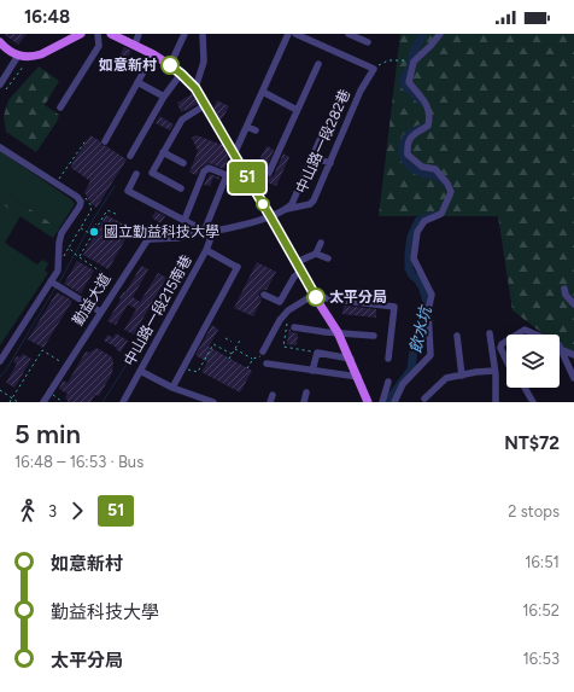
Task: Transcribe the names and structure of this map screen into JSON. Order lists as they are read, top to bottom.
{
  "streets": {
    "street": ["中山路一段282巷", "勤益大道", "中山路一段215南巷"]
  },
  "crossings": [
    ["中山路一段282巷", "勤益大道"],
    ["中山路一段282巷", "中山路一段215南巷"]
  ],
  "water": ["飲水坑"],
  "places": ["如意新村", "國立勤益科技大學", "太平分局"],
  "lines": ["bus line 51"],
  "page": {
    "status": "16:48",
    "on_map": "51",
    "heading": ["5 min", "16:48 – 16:53 · Bus", "NT$72"],
    "legs": ["3", "51", "2 stops"],
    "list": [
      {
        "name": "如意新村",
        "value": "16:51"
      },
      {
        "name": "勤益科技大學",
        "value": "16:52"
      },
      {
        "name": "太平分局",
        "value": "16:53"
      }
    ]
  }
}
